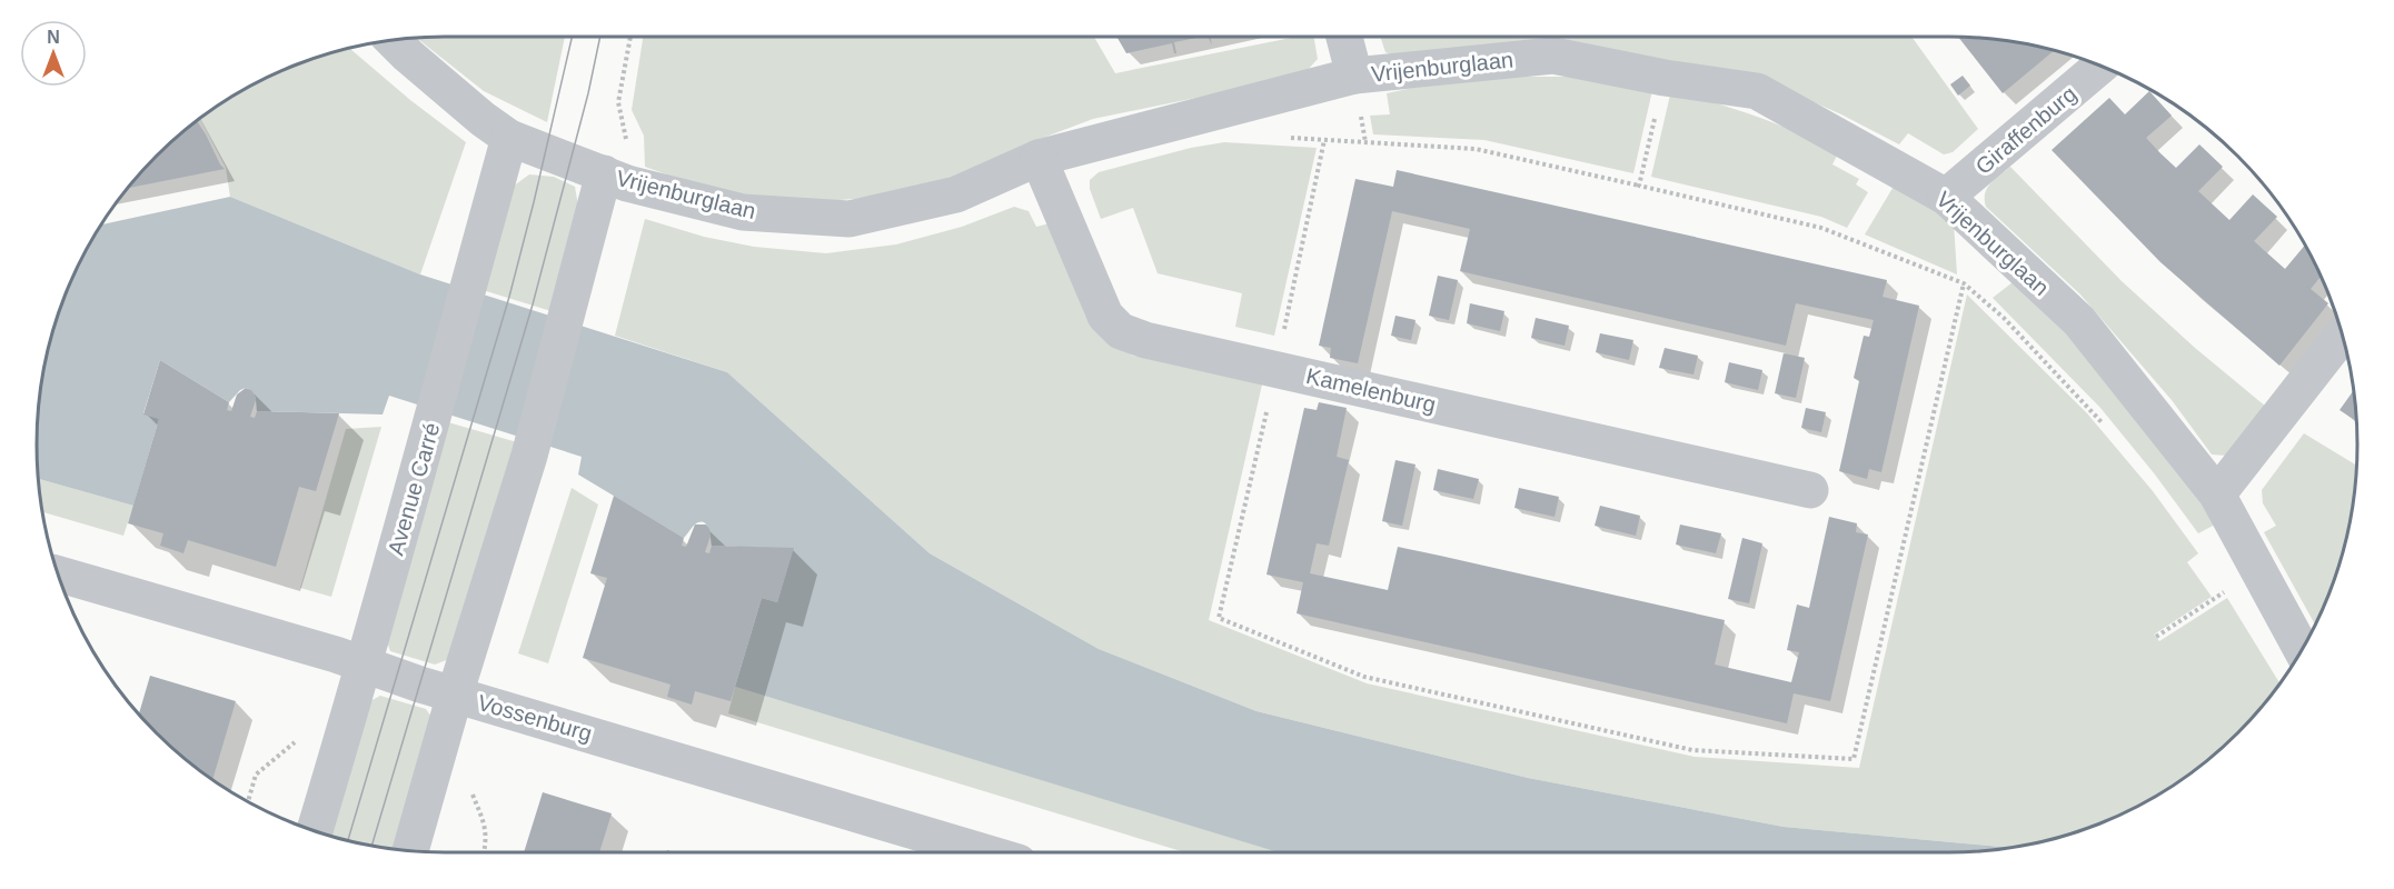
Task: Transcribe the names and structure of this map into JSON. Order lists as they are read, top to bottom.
{
  "streets": {
    "street": [
      "Vrijenburglaan",
      "Giraffenburg",
      "Kamelenburg",
      "Avenue Carré",
      "Vossenburg"
    ]
  },
  "crossings": [
    ["Vrijenburglaan", "Giraffenburg"],
    ["Vrijenburglaan", "Kamelenburg"],
    ["Vrijenburglaan", "Avenue Carré"],
    ["Avenue Carré", "Vossenburg"]
  ],
  "north": "top"
}
